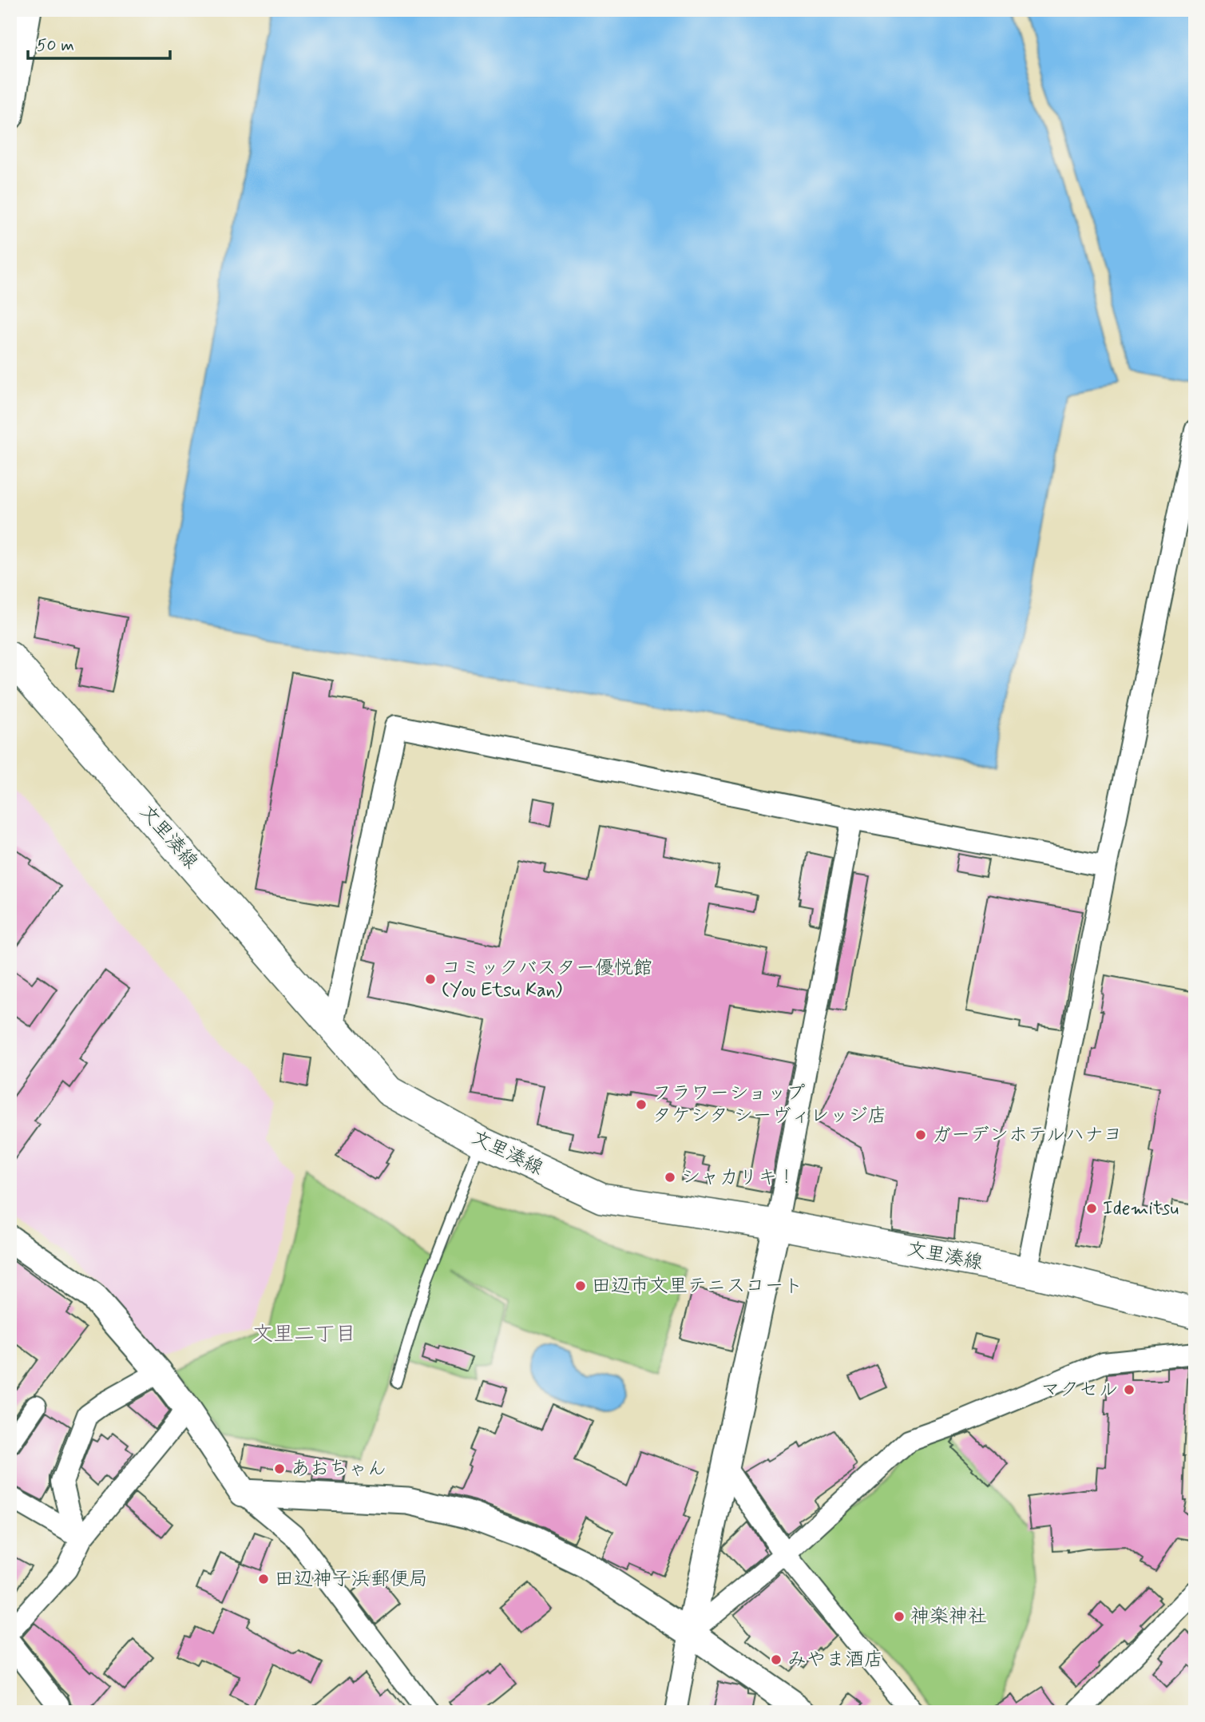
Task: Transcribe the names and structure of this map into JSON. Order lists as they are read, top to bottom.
{
  "streets": {
    "main road": ["文里湊線"]
  },
  "districts": ["文里二丁目"],
  "places": [
    "コミックバスター優悦館 (You Etsu Kan)",
    "フラワーショップ タケシタ シーヴィレッジ店",
    "ガーデンホテルハナヨ",
    "シャカリキ！",
    "Idemitsu",
    "田辺市文里テニスコート",
    "マクセル",
    "あおちゃん",
    "田辺神子浜郵便局",
    "神楽神社",
    "みやま酒店"
  ],
  "scale_bar": "50 m"
}
